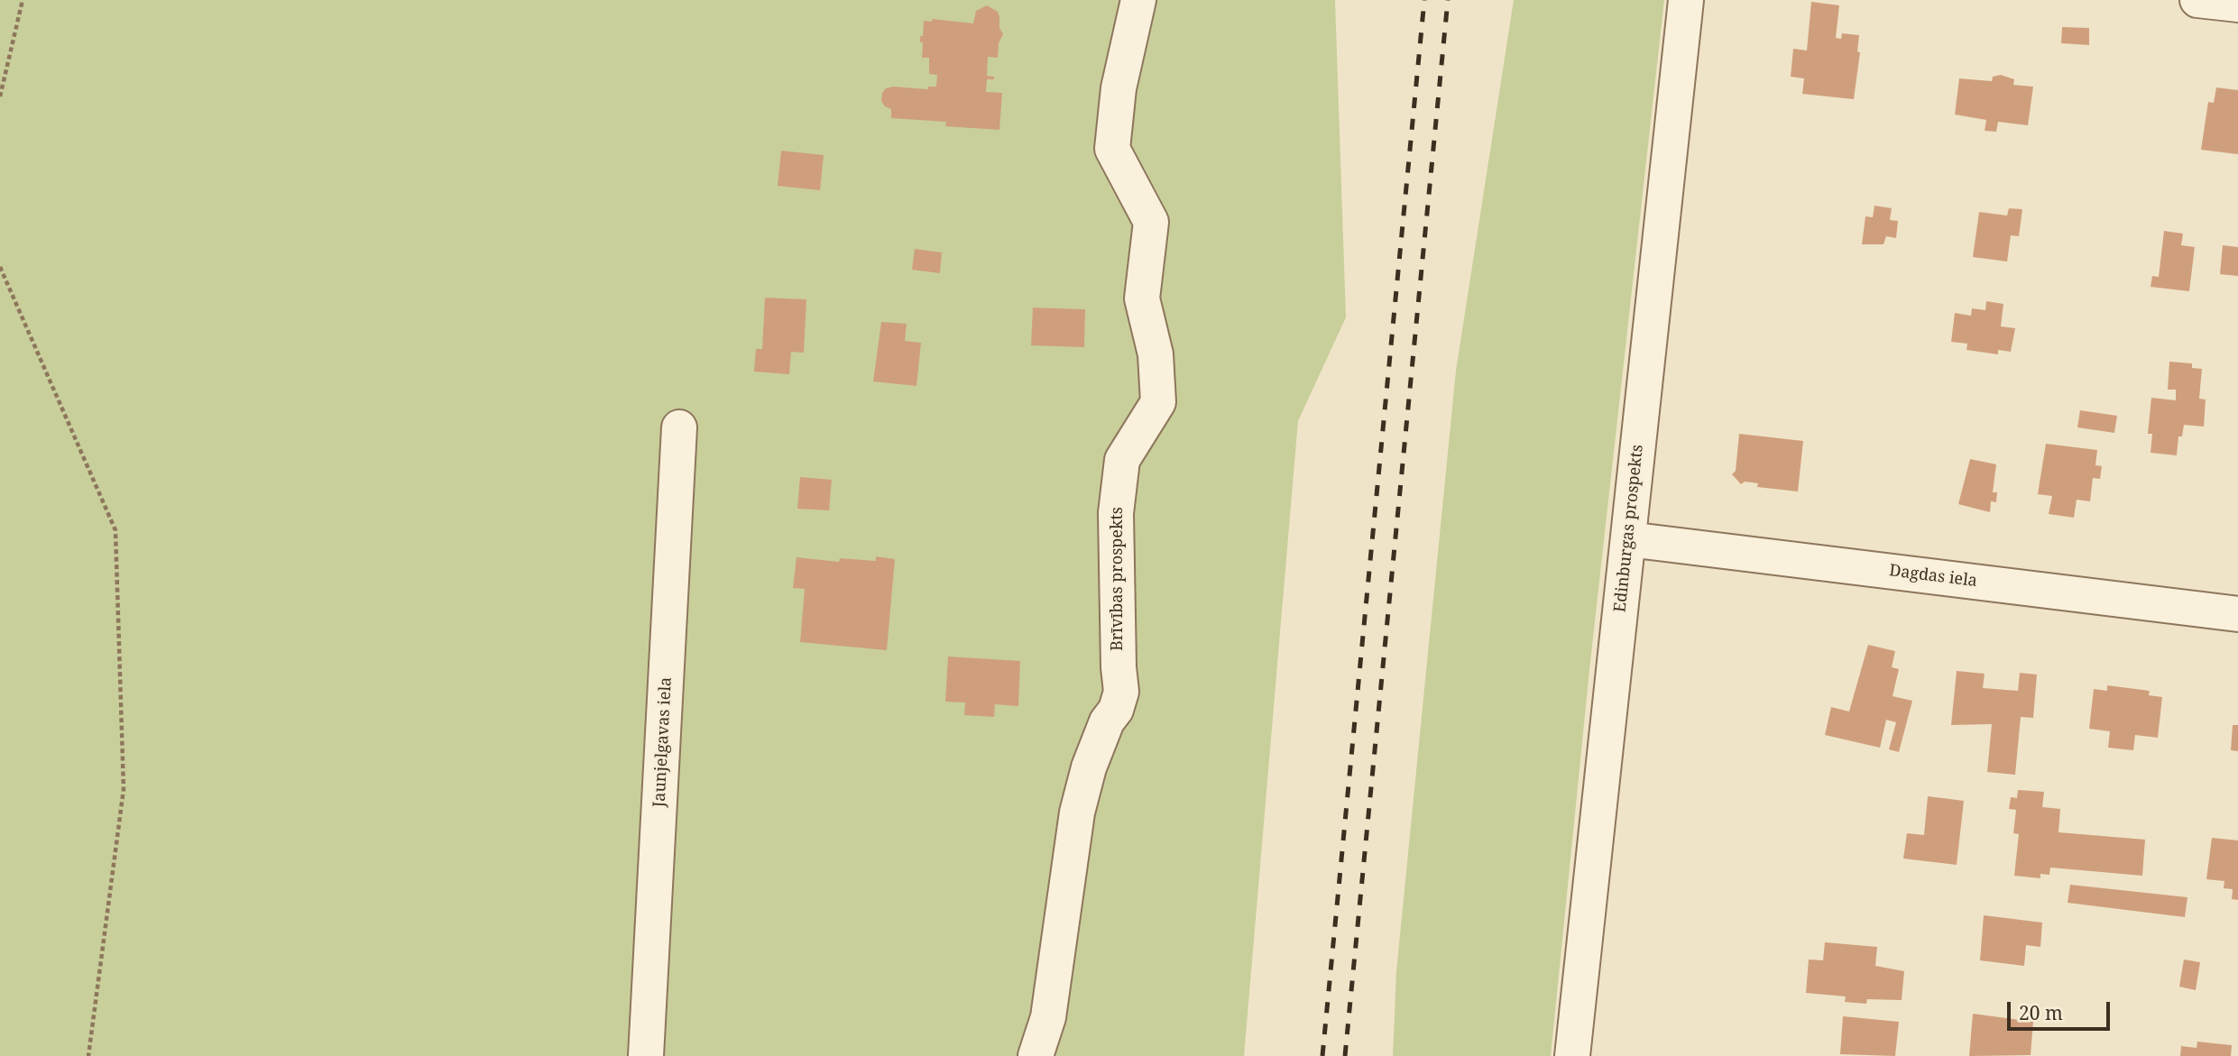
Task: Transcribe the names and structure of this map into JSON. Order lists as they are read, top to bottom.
{
  "streets": {
    "street": [
      "Edinburgas prospekts",
      "Dagdas iela",
      "Brīvības prospekts",
      "Jaunjelgavas iela"
    ]
  },
  "crossings": [
    ["Edinburgas prospekts", "Dagdas iela"]
  ],
  "scale_bar": "20 m"
}
